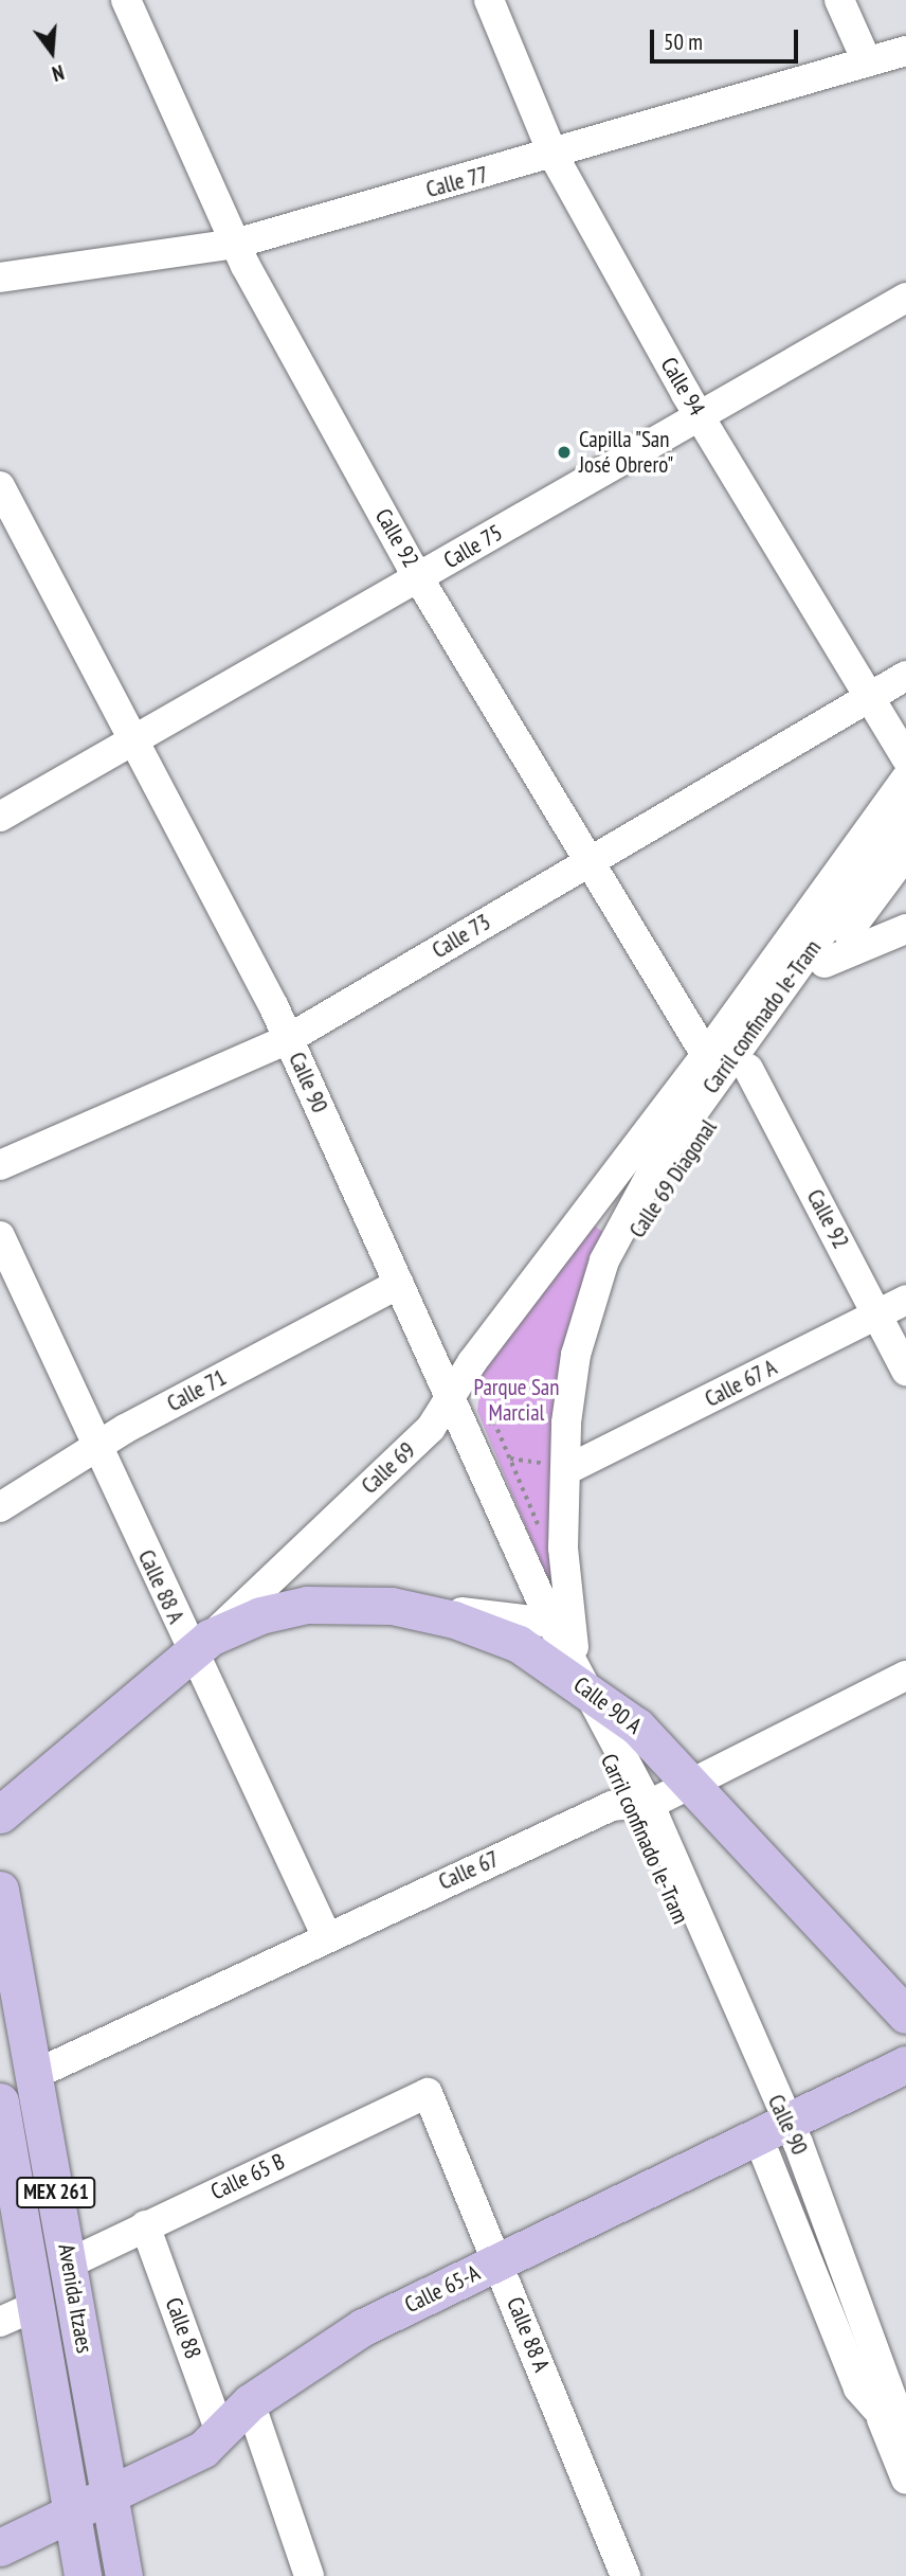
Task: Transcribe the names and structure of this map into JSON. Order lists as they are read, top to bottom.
{
  "streets": {
    "main road": [
      "Calle 69",
      "Calle 90 A",
      "MEX 261",
      "Calle 65-A",
      "Avenida Itzaes"
    ],
    "street": [
      "Calle 77",
      "Calle 94",
      "Calle 92",
      "Calle 75",
      "Calle 73",
      "Carril confinado Ie-Tram",
      "Calle 90",
      "Calle 69 Diagonal",
      "Calle 67 A",
      "Calle 71",
      "Calle 88 A",
      "Calle 67",
      "Calle 65 B",
      "Calle 88"
    ]
  },
  "crossings": [
    ["Calle 77", "Calle 94"],
    ["Calle 77", "Calle 92"],
    ["Calle 94", "Calle 75"],
    ["Calle 94", "Calle 73"],
    ["Calle 92", "Calle 75"],
    ["Calle 92", "Calle 73"],
    ["Calle 92", "Calle 69 Diagonal"],
    ["Calle 92", "Calle 67 A"],
    ["Calle 92", "Calle 69"],
    ["Calle 75", "Calle 90"],
    ["Calle 73", "Calle 90"],
    ["Carril confinado Ie-Tram", "Calle 90"],
    ["Carril confinado Ie-Tram", "Calle 69 Diagonal"],
    ["Carril confinado Ie-Tram", "Calle 90 A"],
    ["Carril confinado Ie-Tram", "Calle 67"],
    ["Calle 90", "Calle 69 Diagonal"],
    ["Calle 90", "Calle 71"],
    ["Calle 90", "Calle 69"],
    ["Calle 90", "Calle 90 A"],
    ["Calle 90", "Calle 67"],
    ["Calle 90", "Calle 65-A"],
    ["Calle 69 Diagonal", "Calle 67 A"],
    ["Calle 69 Diagonal", "Calle 90 A"],
    ["Calle 71", "Calle 88 A"],
    ["Calle 69", "Calle 88 A"],
    ["Calle 69", "Calle 90 A"],
    ["Calle 88 A", "Calle 90 A"],
    ["Calle 88 A", "Calle 67"],
    ["Calle 88 A", "Calle 65 B"],
    ["Calle 88 A", "Calle 65-A"],
    ["Calle 90 A", "Calle 67"],
    ["Calle 67", "Avenida Itzaes"],
    ["Calle 65 B", "Avenida Itzaes"],
    ["Calle 65 B", "Calle 88"],
    ["Calle 65-A", "Avenida Itzaes"],
    ["Calle 65-A", "Calle 88"]
  ],
  "parks": ["Parque San Marcial"],
  "places": ["Capilla \"San José Obrero\""],
  "scale_bar": "50 m",
  "north": "bottom"
}
